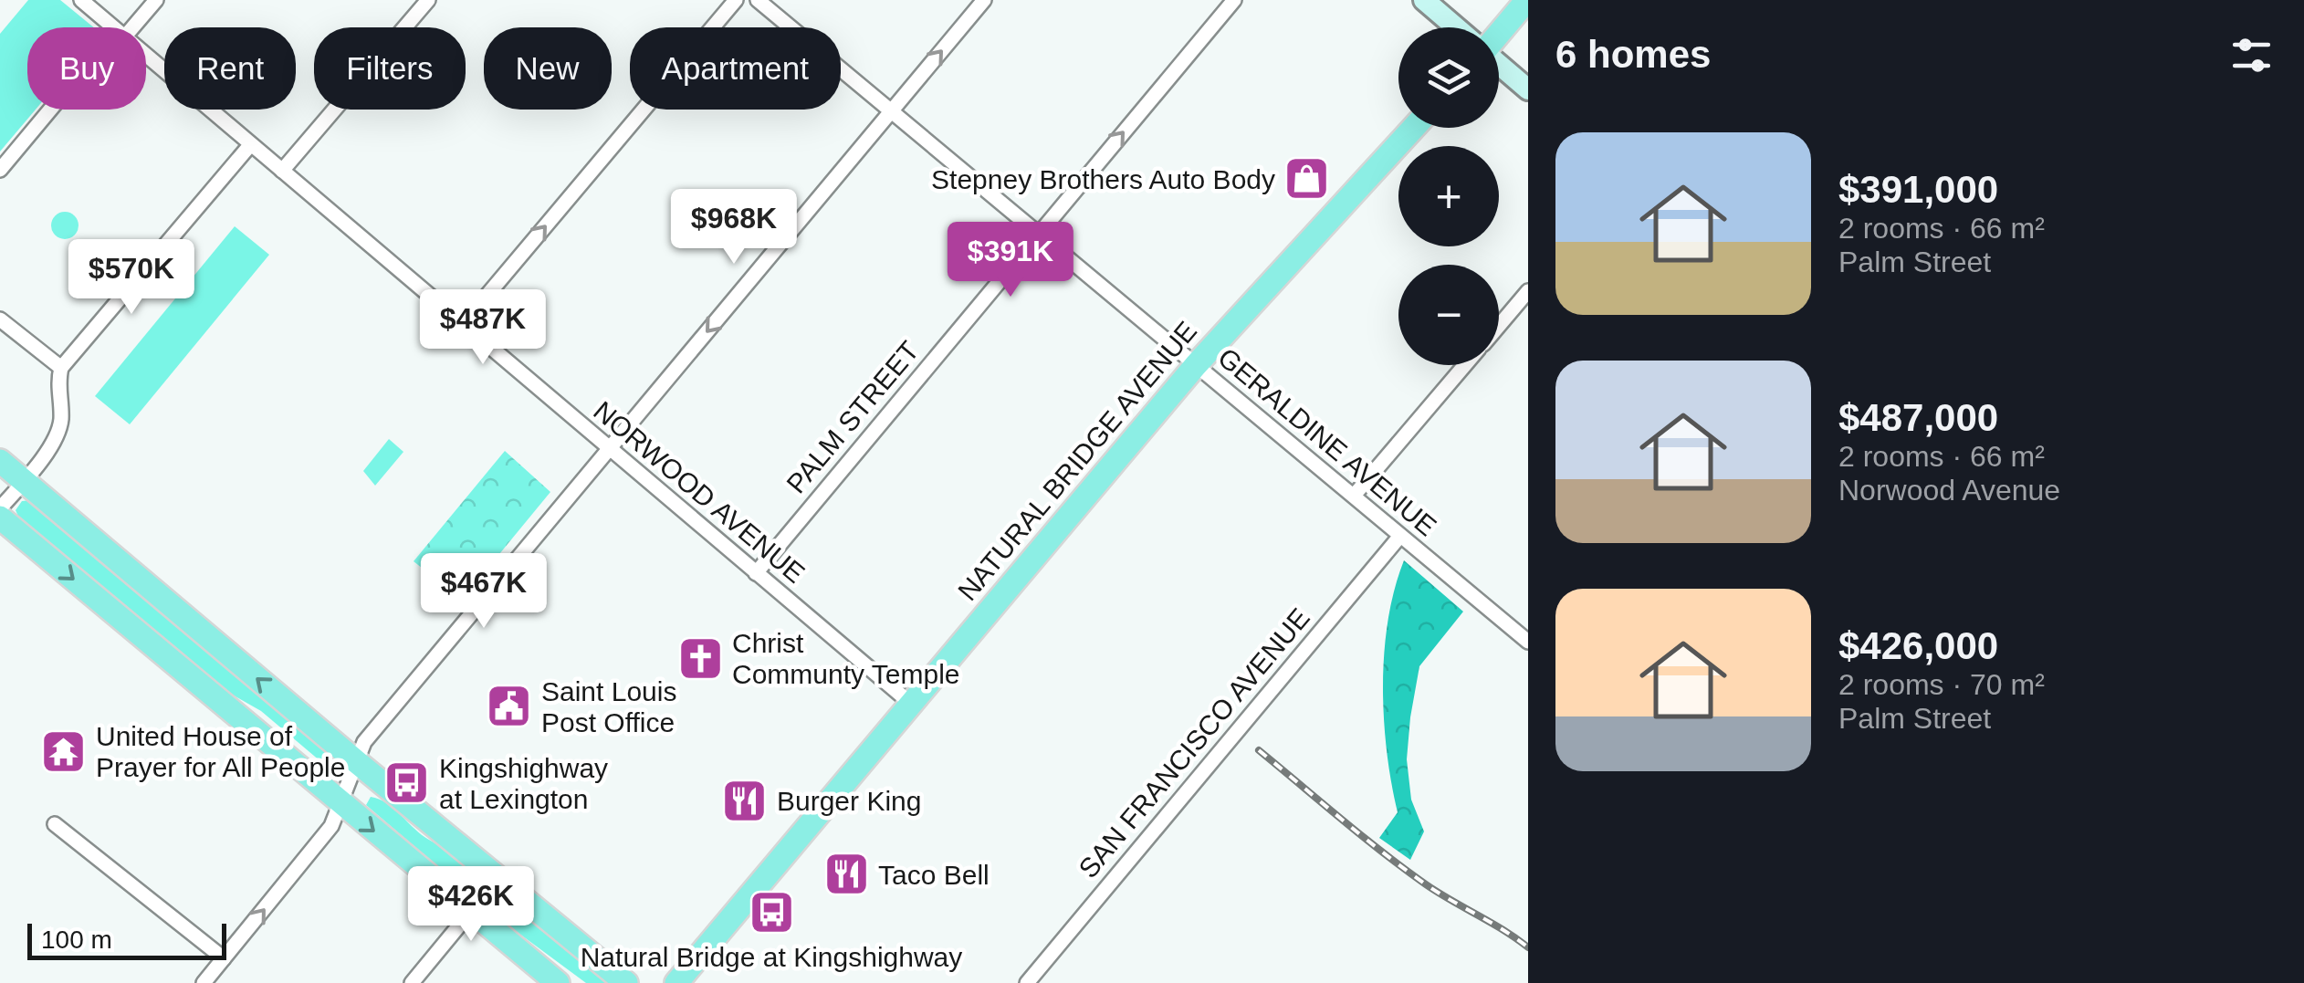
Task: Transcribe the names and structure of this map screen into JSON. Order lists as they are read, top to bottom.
{
  "streets": {
    "main road": ["NATURAL BRIDGE AVENUE"],
    "street": [
      "PALM STREET",
      "GERALDINE AVENUE",
      "NORWOOD AVENUE",
      "SAN FRANCISCO AVENUE"
    ]
  },
  "crossings": [
    ["PALM STREET", "GERALDINE AVENUE"],
    ["PALM STREET", "NORWOOD AVENUE"],
    ["GERALDINE AVENUE", "NATURAL BRIDGE AVENUE"],
    ["GERALDINE AVENUE", "SAN FRANCISCO AVENUE"],
    ["NATURAL BRIDGE AVENUE", "NORWOOD AVENUE"]
  ],
  "one_way": ["PALM STREET"],
  "places": {
    "shop": ["Stepney Brothers Auto Body"],
    "church": ["Christ Communty Temple"],
    "public building": ["Saint Louis Post Office"],
    "temple": ["United House of Prayer for All People"],
    "bus stop": ["Kingshighway at Lexington", "Natural Bridge at Kingshighway"],
    "restaurant": ["Burger King", "Taco Bell"]
  },
  "scale_bar": "100 m",
  "page": {
    "heading": "6 homes",
    "map_buttons": ["+", "−"],
    "chip": [
      "Buy",
      "Rent",
      "Filters",
      "New",
      "Apartment"
    ],
    "list": [
      {
        "name": "$391,000",
        "note": "2 rooms · 66 m² · Palm Street"
      },
      {
        "name": "$487,000",
        "note": "2 rooms · 66 m² · Norwood Avenue"
      },
      {
        "name": "$426,000",
        "note": "2 rooms · 70 m² · Palm Street"
      }
    ],
    "price": [
      "$968K",
      "$391K",
      "$570K",
      "$487K",
      "$467K",
      "$426K"
    ],
    "scale": "100 m"
  }
}
